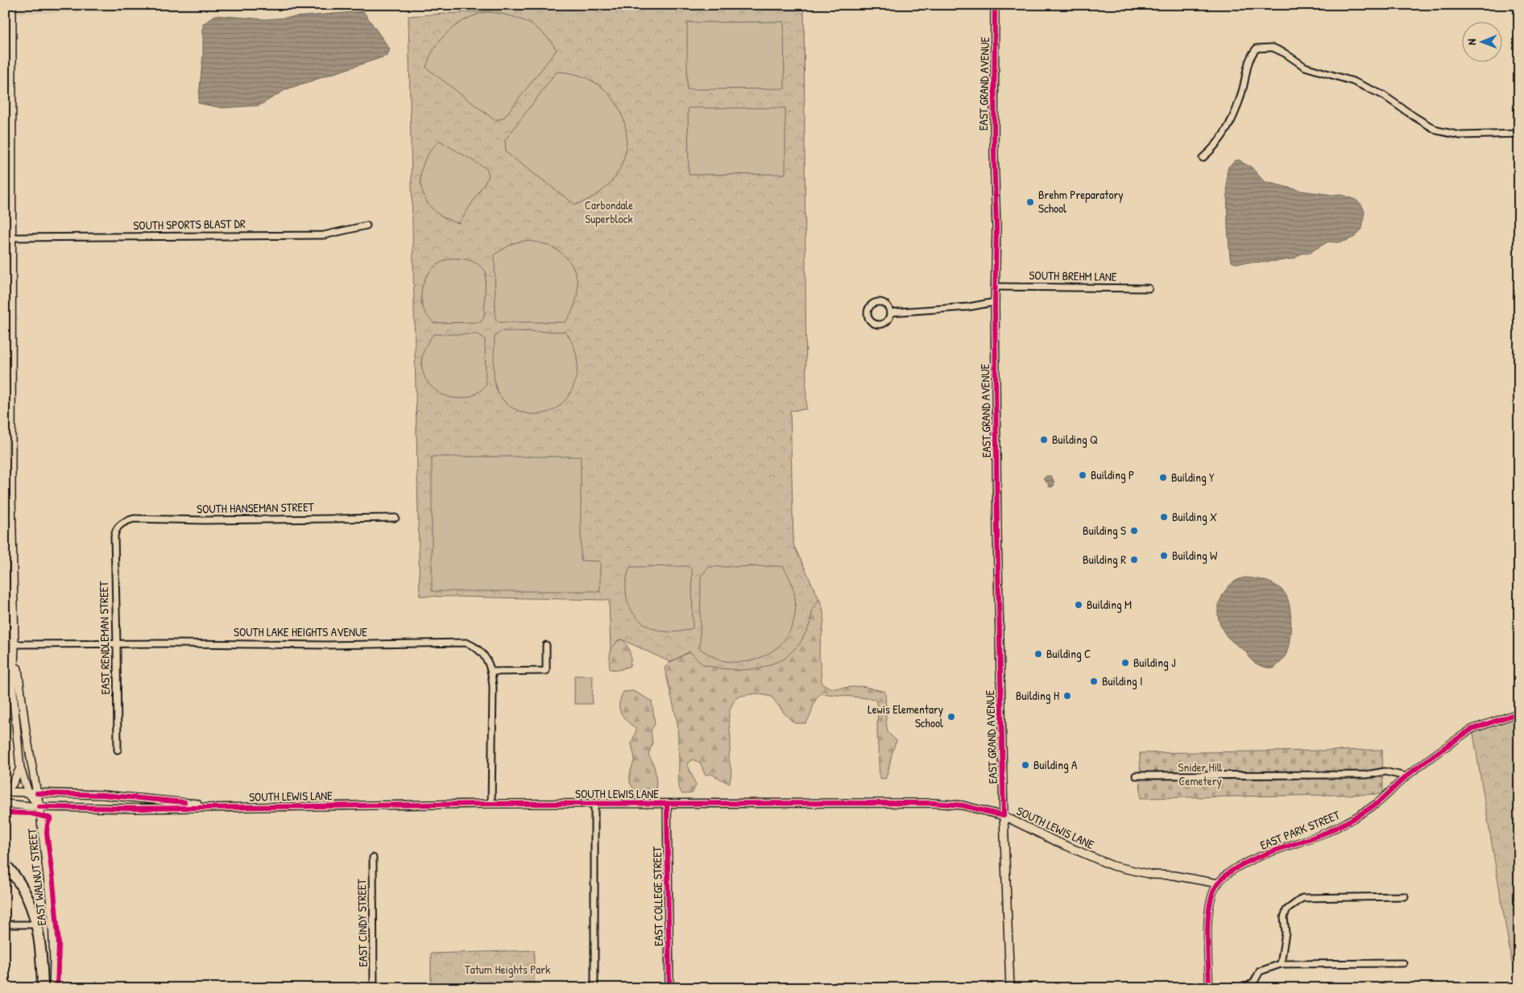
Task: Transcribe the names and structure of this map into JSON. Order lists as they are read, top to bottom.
{
  "streets": {
    "highway": ["EAST WALNUT STREET"],
    "street": [
      "EAST GRAND AVENUE",
      "SOUTH SPORTS BLAST DR",
      "SOUTH BREHM LANE",
      "SOUTH HANSEMAN STREET",
      "SOUTH LAKE HEIGHTS AVENUE",
      "EAST RENDLEMAN STREET",
      "SOUTH LEWIS LANE",
      "EAST PARK STREET",
      "EAST COLLEGE STREET",
      "EAST CINDY STREET"
    ]
  },
  "crossings": [
    ["EAST GRAND AVENUE", "SOUTH BREHM LANE"],
    ["EAST GRAND AVENUE", "SOUTH LEWIS LANE"],
    ["SOUTH SPORTS BLAST DR", "EAST WALNUT STREET"],
    ["SOUTH HANSEMAN STREET", "EAST RENDLEMAN STREET"],
    ["SOUTH LAKE HEIGHTS AVENUE", "EAST RENDLEMAN STREET"],
    ["SOUTH LAKE HEIGHTS AVENUE", "EAST WALNUT STREET"],
    ["SOUTH LEWIS LANE", "EAST PARK STREET"],
    ["SOUTH LEWIS LANE", "EAST WALNUT STREET"],
    ["SOUTH LEWIS LANE", "EAST COLLEGE STREET"]
  ],
  "parks": ["Carbondale Superblock", "Snider Hill Cemetery", "Tatum Heights Park"],
  "places": [
    "Brehm Preparatory School",
    "Building Q",
    "Building P",
    "Building Y",
    "Building X",
    "Building S",
    "Building W",
    "Building R",
    "Building M",
    "Building C",
    "Building J",
    "Building I",
    "Building H",
    "Lewis Elementary School",
    "Building A"
  ],
  "north": "left"
}
